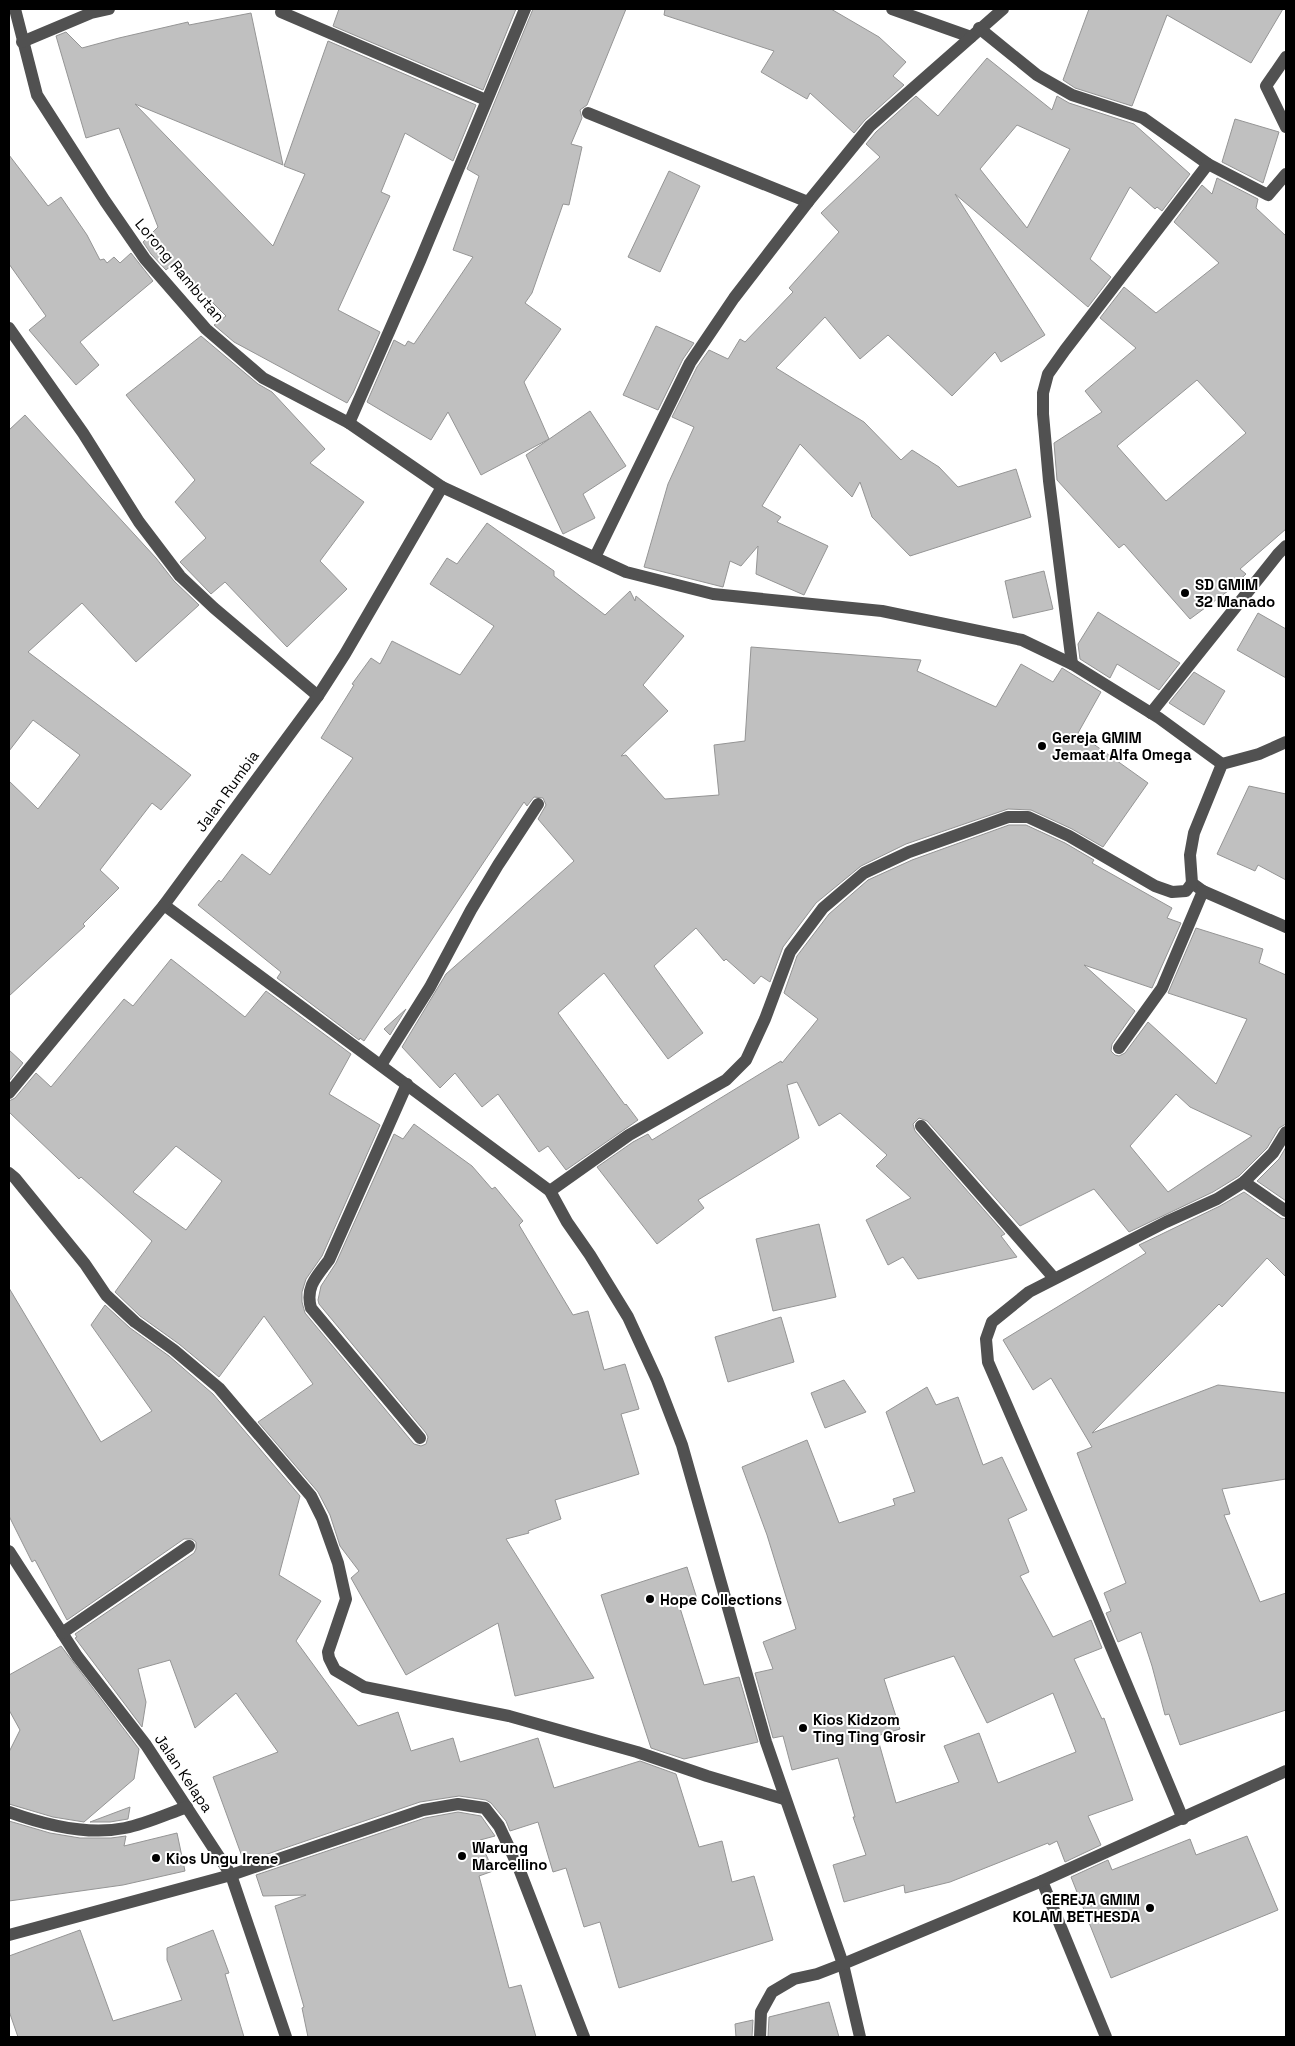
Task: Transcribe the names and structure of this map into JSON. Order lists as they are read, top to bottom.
{
  "streets": {
    "street": ["Lorong Rambutan", "Jalan Rumbia", "Jalan Kelapa"]
  },
  "crossings": [
    ["Lorong Rambutan", "Jalan Rumbia"]
  ],
  "places": [
    "SD GMIM 32 Manado",
    "Gereja GMIM Jemaat Alfa Omega",
    "Hope Collections",
    "Kios Kidzom Ting Ting Grosir",
    "Warung Marcellino",
    "Kios Ungu Irene",
    "GEREJA GMIM KOLAM BETHESDA"
  ]
}
